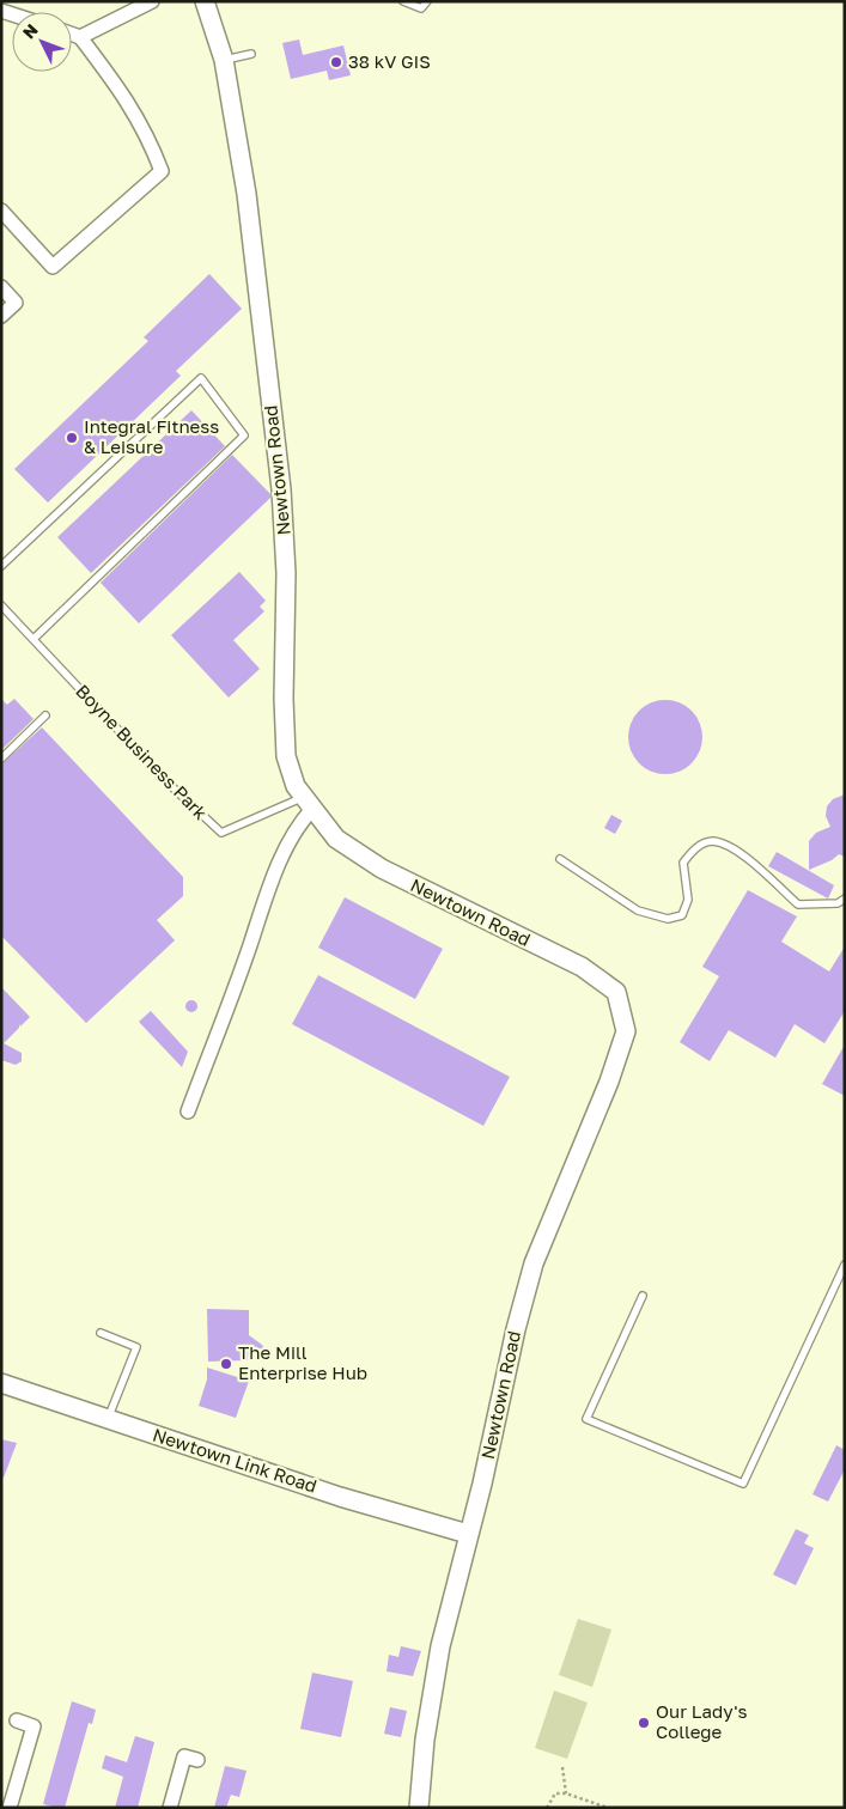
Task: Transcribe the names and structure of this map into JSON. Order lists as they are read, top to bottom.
{
  "streets": {
    "street": ["Newtown Road", "Newtown Link Road"],
    "lane": ["Boyne Business Park"]
  },
  "crossings": [
    ["Newtown Road", "Boyne Business Park"],
    ["Newtown Road", "Newtown Link Road"]
  ],
  "places": [
    "38 kV GIS",
    "Integral Fitness & Leisure",
    "The Mill Enterprise Hub",
    "Our Lady's College"
  ],
  "north": "top left"
}
